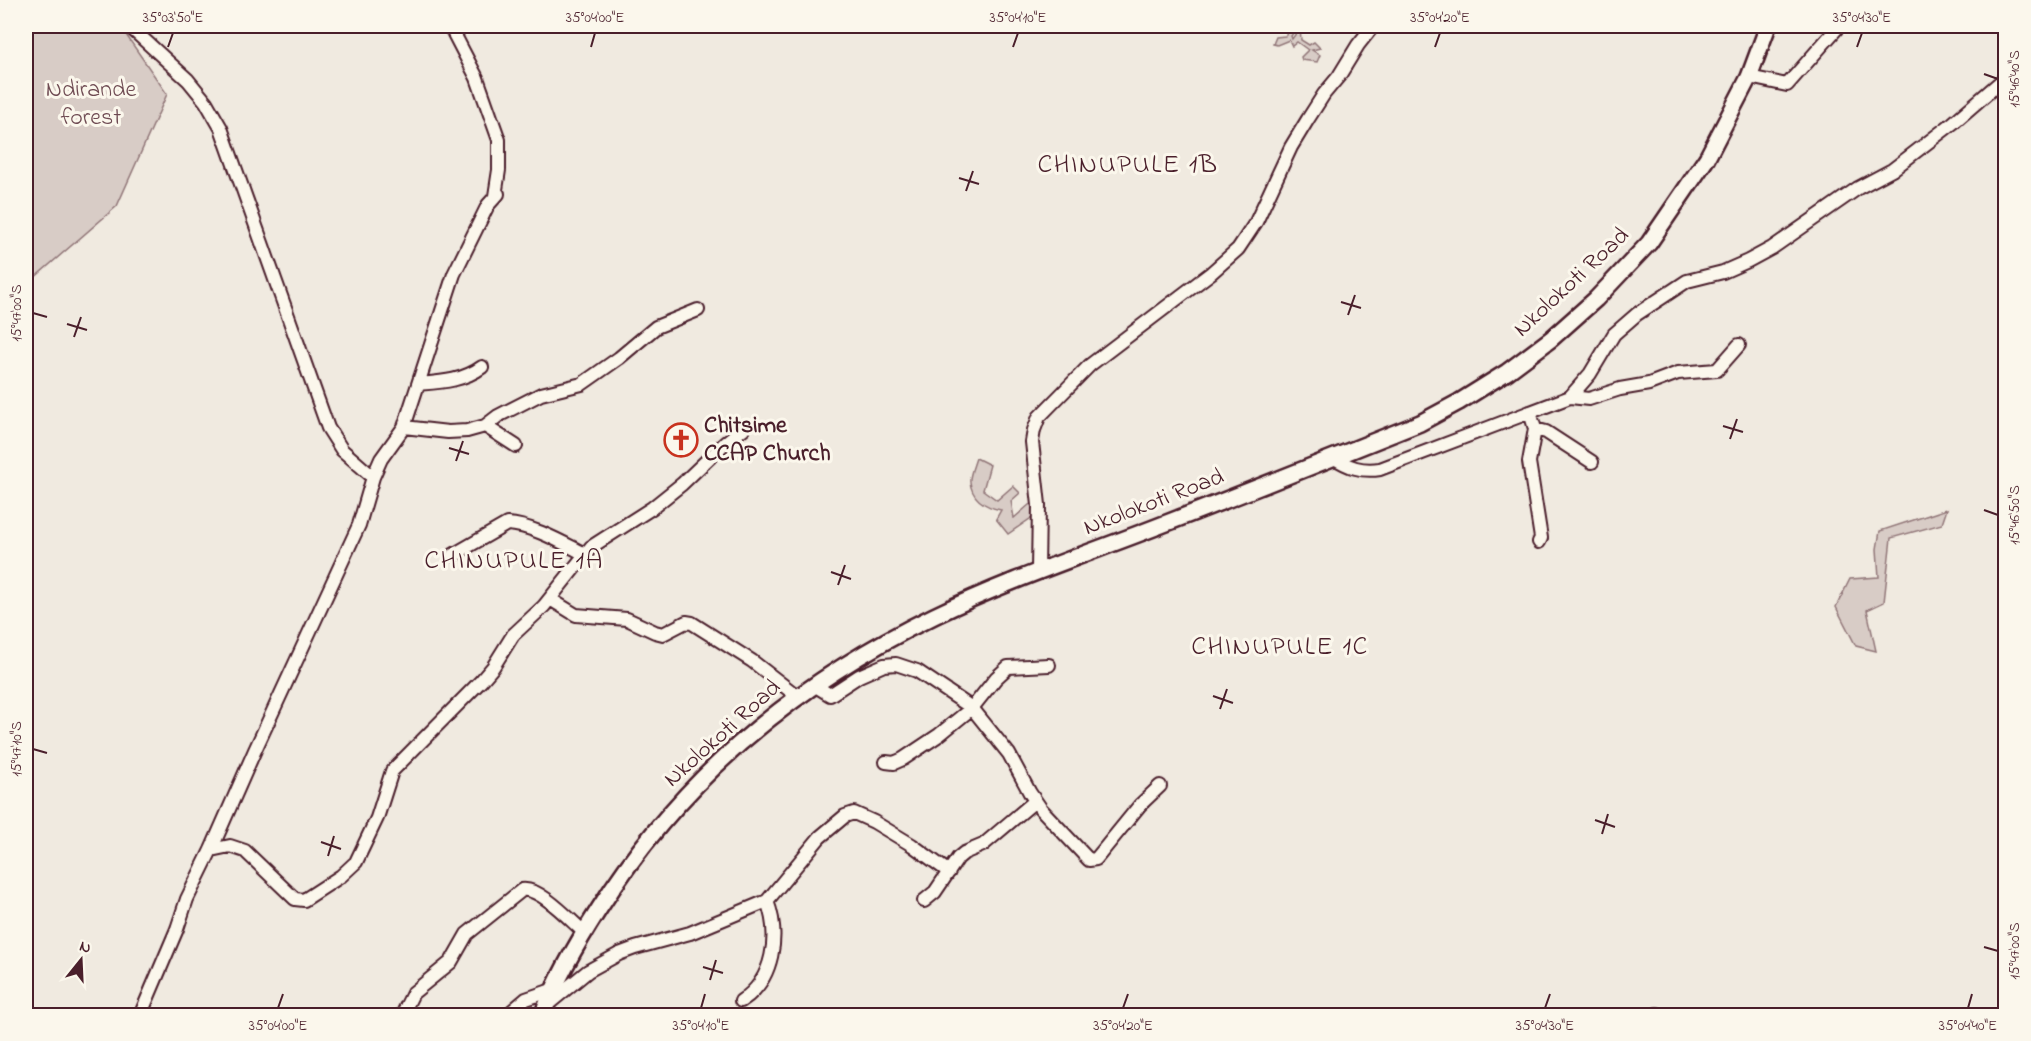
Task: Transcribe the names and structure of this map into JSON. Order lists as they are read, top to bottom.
{
  "streets": {
    "main road": ["Nkolokoti Road"]
  },
  "districts": ["CHINUPULE 1B", "CHINUPULE 1A", "CHINUPULE 1C"],
  "parks": ["Ndirande forest"],
  "places": {
    "church": ["Chitsime CCAP Church"]
  },
  "north": "top",
  "coordinates": [
    "35°03'50\"E",
    "35°04'00\"E",
    "35°04'10\"E",
    "35°04'20\"E",
    "35°04'30\"E",
    "15°46'40\"S",
    "15°47'00\"S",
    "15°46'50\"S",
    "15°47'10\"S",
    "35°04'40\"E"
  ]
}
